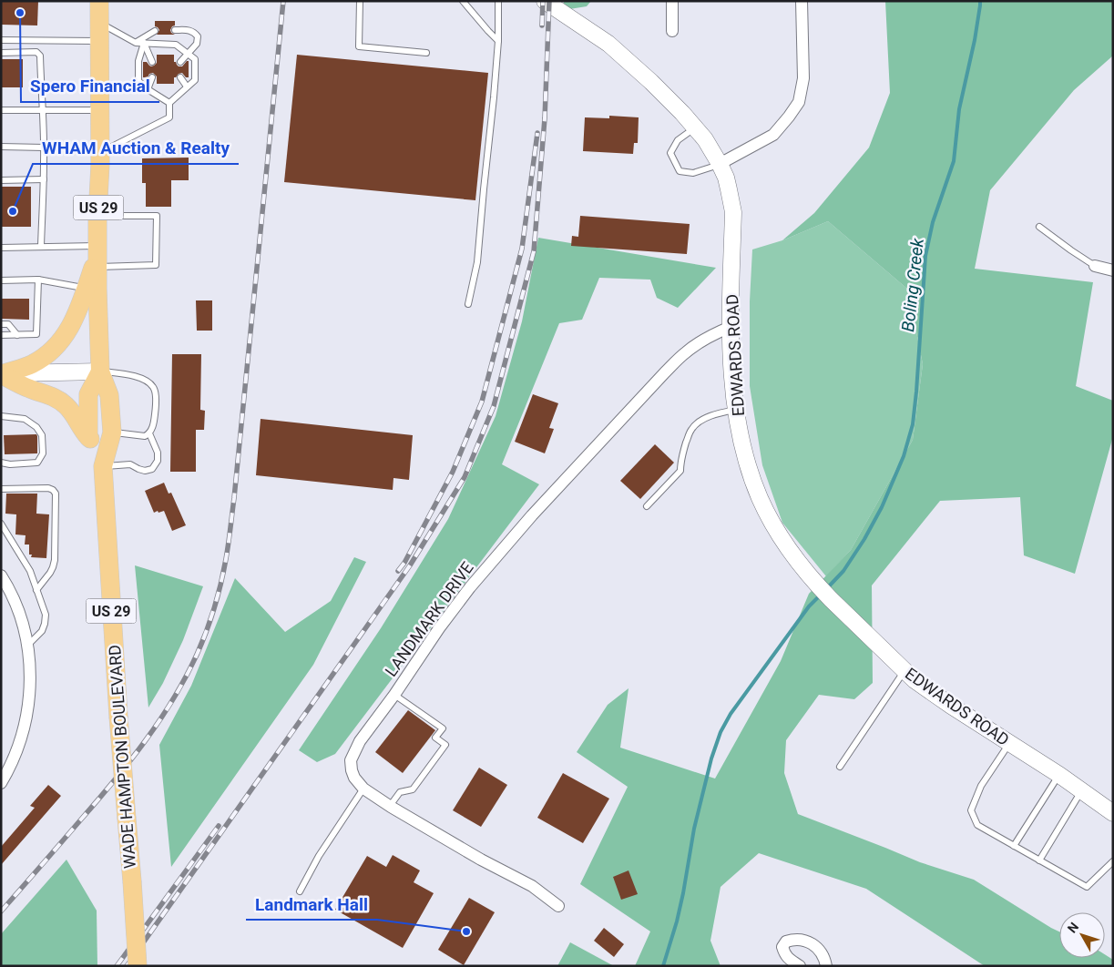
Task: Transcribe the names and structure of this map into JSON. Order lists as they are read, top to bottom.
{
  "streets": {
    "main road": ["US 29", "EDWARDS ROAD", "WADE HAMPTON BOULEVARD"],
    "street": ["LANDMARK DRIVE"]
  },
  "crossings": [
    ["EDWARDS ROAD", "LANDMARK DRIVE"]
  ],
  "water": ["Boling Creek"],
  "places": ["Spero Financial", "WHAM Auction & Realty", "Landmark Hall"],
  "north": "top left"
}
